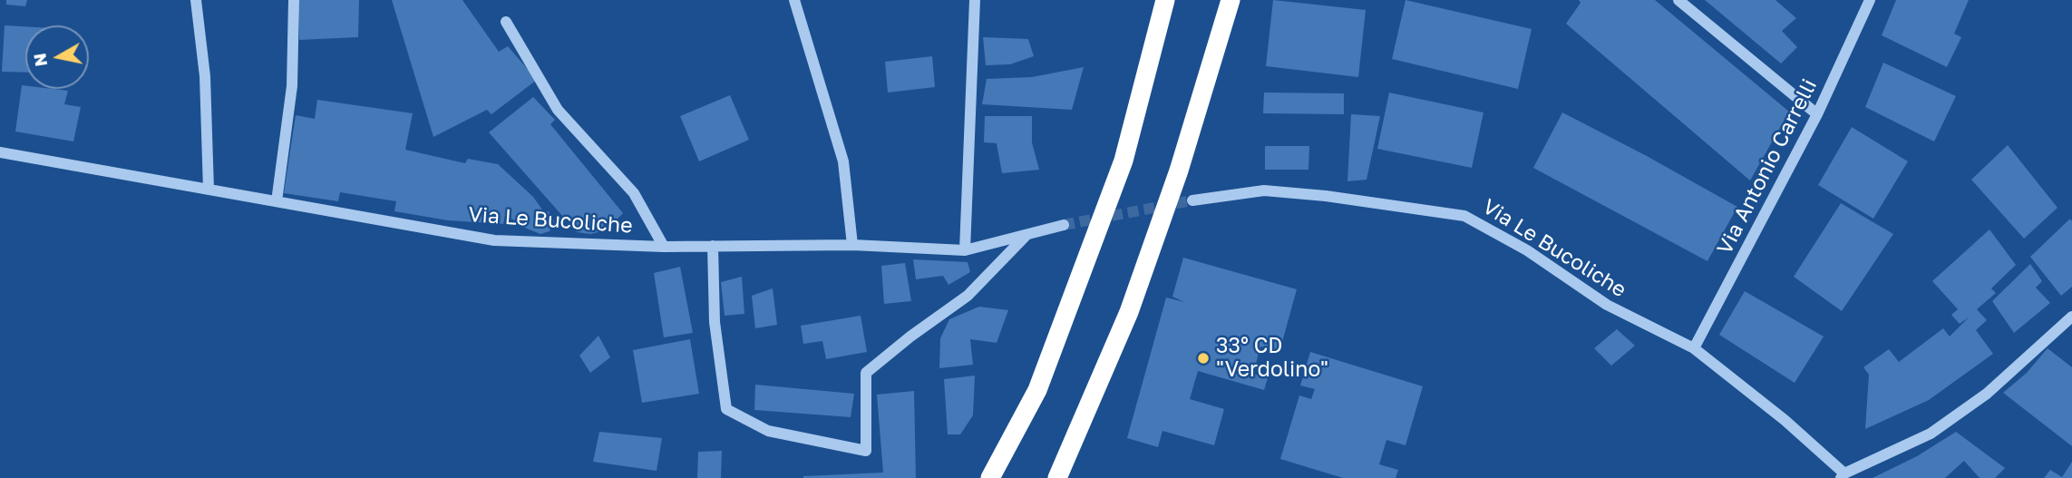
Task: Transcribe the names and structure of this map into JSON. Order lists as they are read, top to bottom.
{
  "streets": {
    "street": ["Via Antonio Carrelli", "Via Le Bucoliche"]
  },
  "crossings": [
    ["Via Antonio Carrelli", "Via Le Bucoliche"]
  ],
  "places": ["33° CD \"Verdolino\""],
  "north": "left"
}
